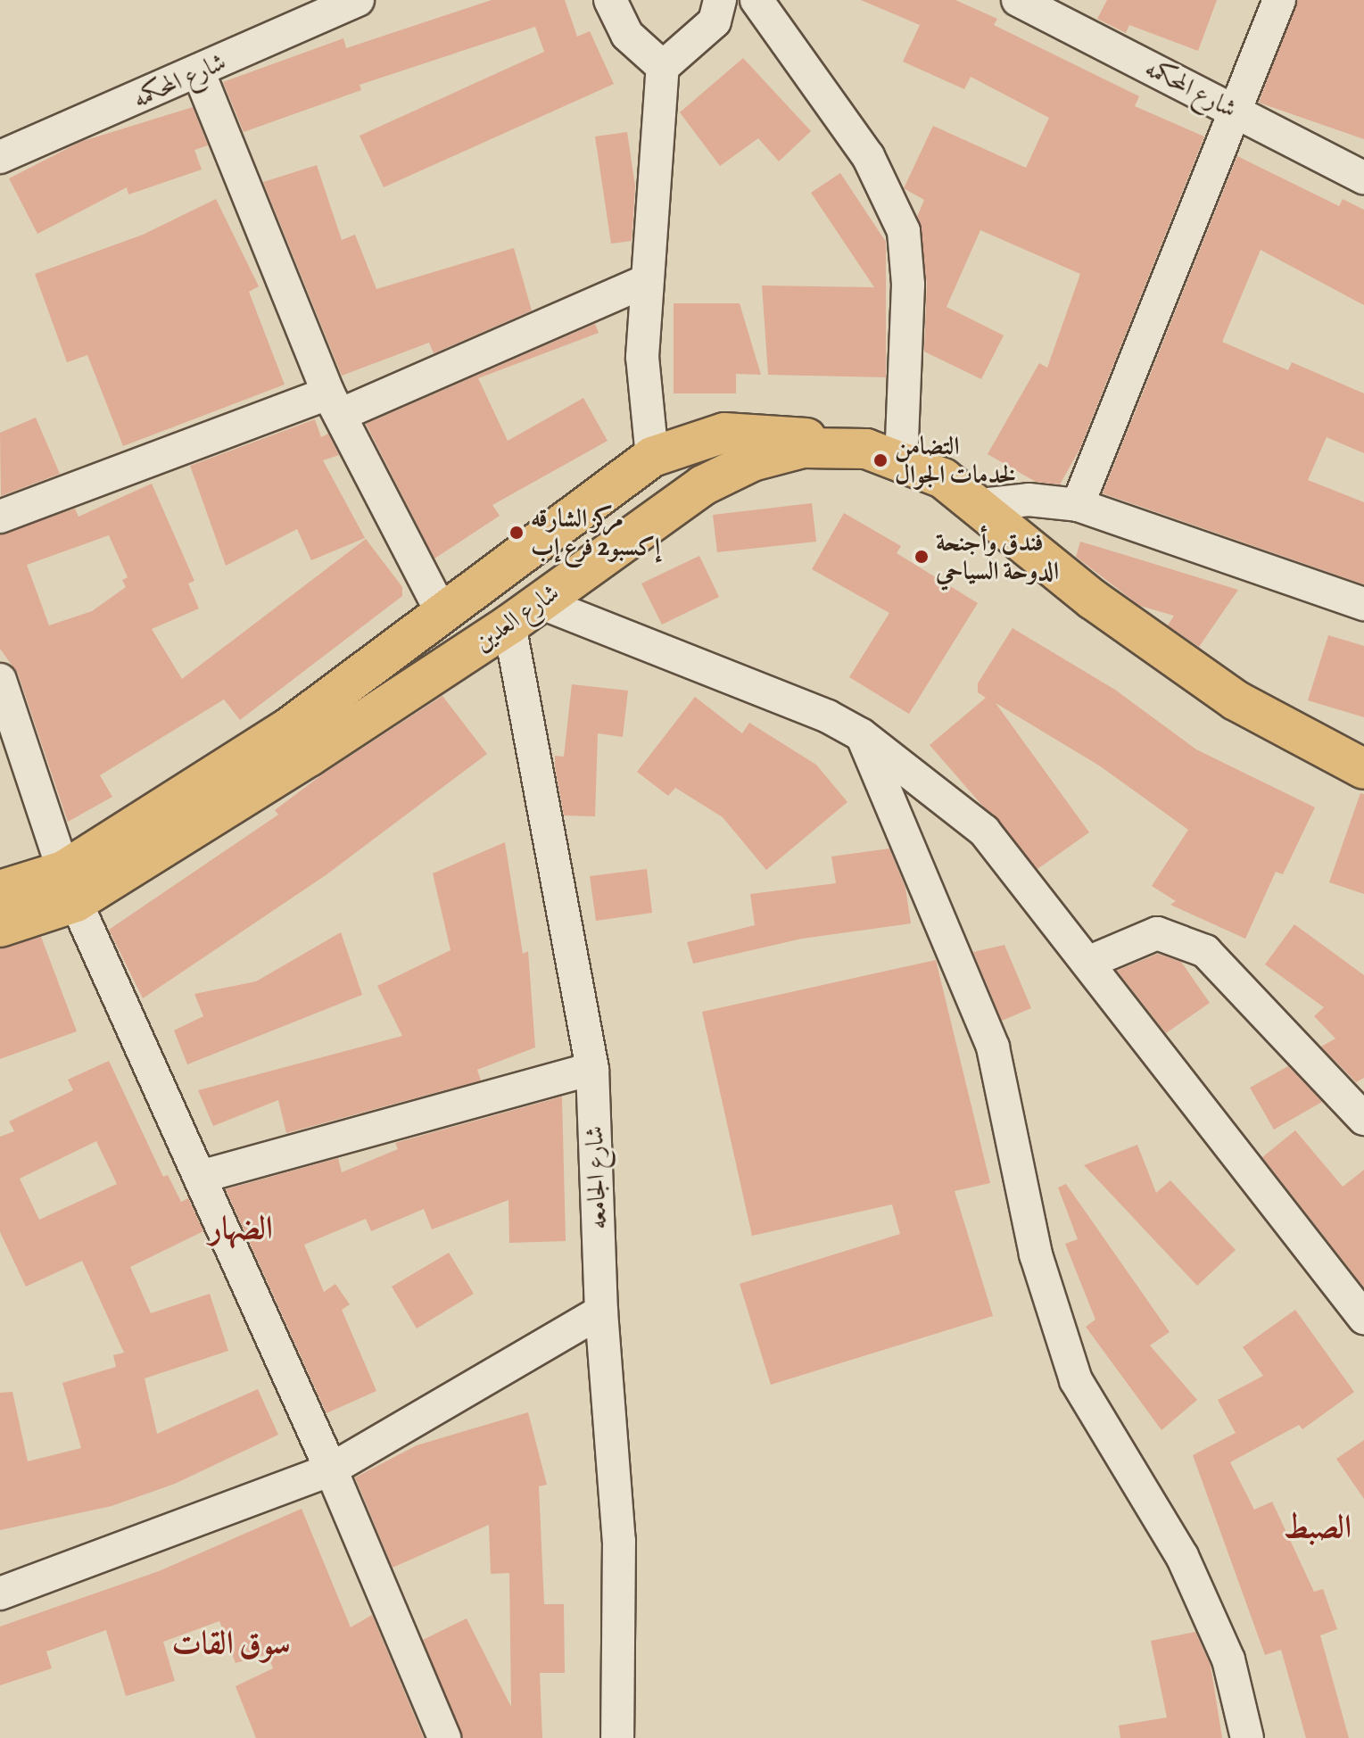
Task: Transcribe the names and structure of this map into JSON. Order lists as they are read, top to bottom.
{
  "streets": {
    "main road": ["شارع العدين"],
    "street": ["شارع المحكمه", "شارع الجامعه"]
  },
  "crossings": [
    ["شارع العدين", "شارع الجامعه"]
  ],
  "districts": ["الضهار", "الصبط", "سوق القات"],
  "places": ["التضامن لخدمات الجوال", "مركز الشارقه إكسبو2 فرع إب", "فندق وأجنحة الدوحة السياحي"]
}
